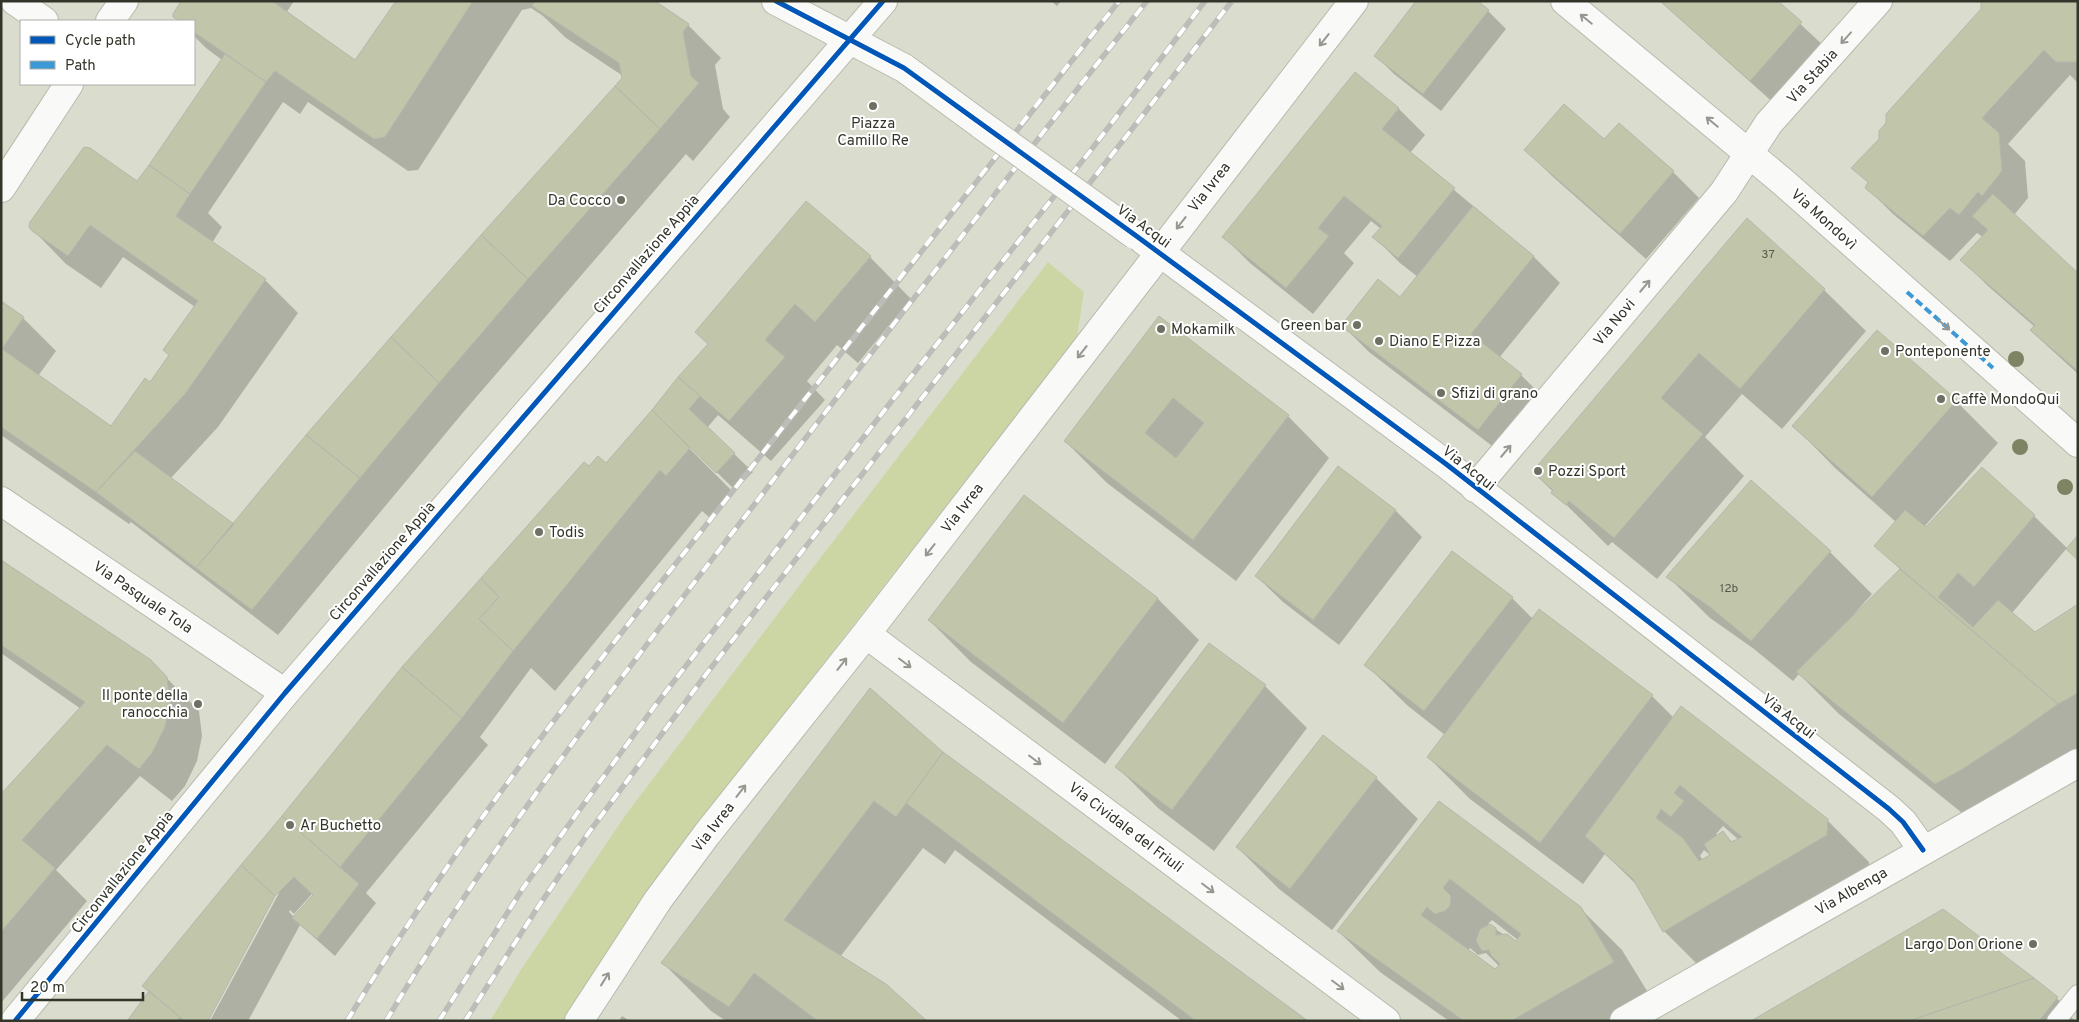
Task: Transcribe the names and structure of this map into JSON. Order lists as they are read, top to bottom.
{
  "streets": {
    "street": [
      "Via Stabia",
      "Via Ivrea",
      "Via Mondovì",
      "Via Acqui",
      "Circonvallazione Appia",
      "Via Novi",
      "Via Pasquale Tola",
      "Via Cividale del Friuli",
      "Via Albenga"
    ]
  },
  "crossings": [
    ["Via Stabia", "Via Mondovì"],
    ["Via Stabia", "Via Novi"],
    ["Via Ivrea", "Via Acqui"],
    ["Via Ivrea", "Via Cividale del Friuli"],
    ["Via Mondovì", "Via Novi"],
    ["Via Acqui", "Circonvallazione Appia"],
    ["Via Acqui", "Via Novi"],
    ["Via Acqui", "Via Albenga"],
    ["Circonvallazione Appia", "Via Pasquale Tola"]
  ],
  "one_way": ["Via Stabia", "Via Novi", "Via Cividale del Friuli"],
  "places": [
    "Piazza Camillo Re",
    "Da Cocco",
    "Green bar",
    "Mokamilk",
    "Diano E Pizza",
    "Ponteponente",
    "Sfizi di grano",
    "Caffè MondoQui",
    "Pozzi Sport",
    "Todis",
    "Il ponte della ranocchia",
    "Ar Buchetto",
    "Largo Don Orione"
  ],
  "house_numbers": ["37", "12b"],
  "legend": ["Cycle path", "Path"],
  "scale_bar": "20 m"
}
